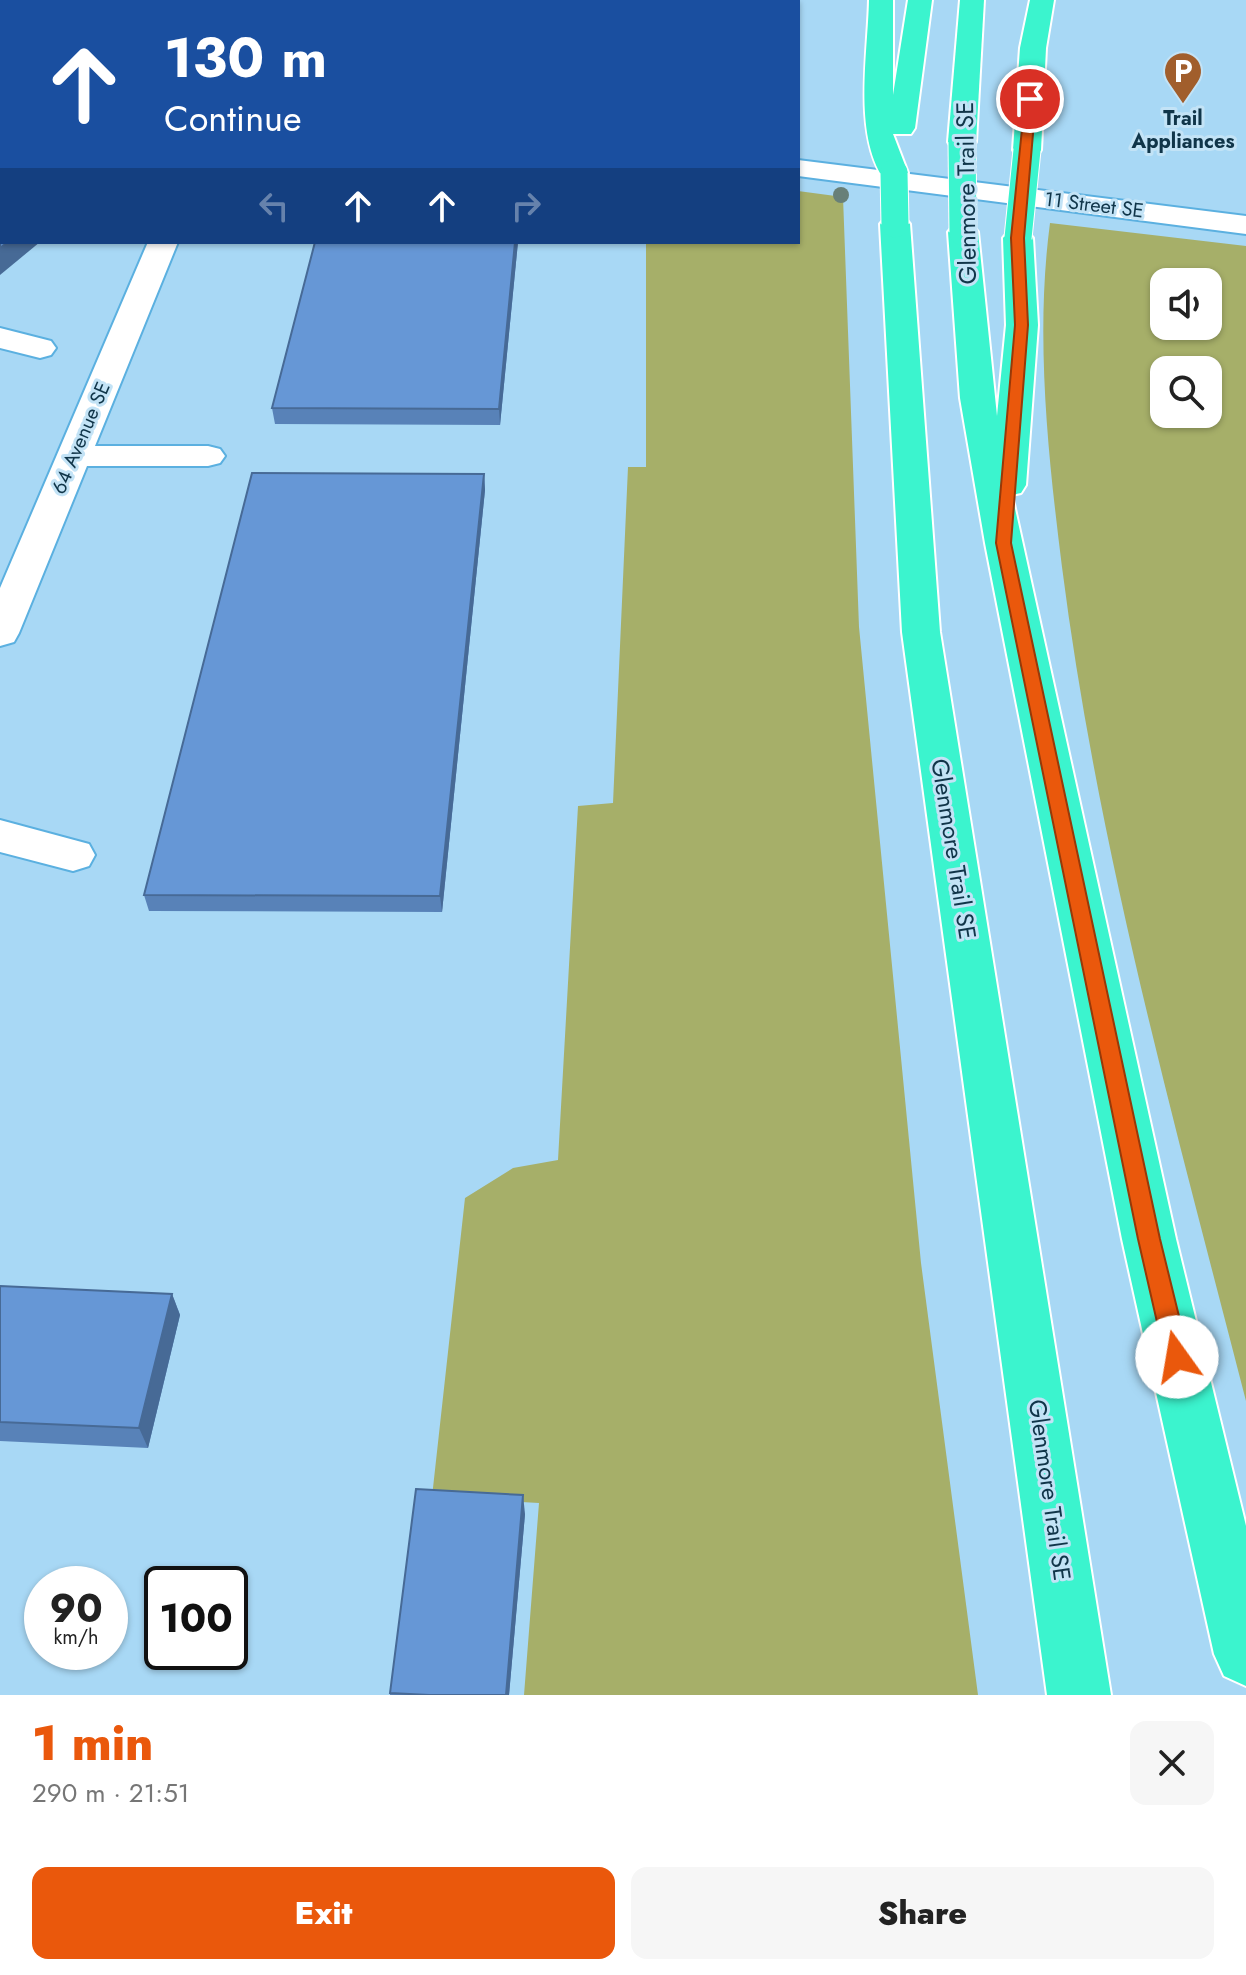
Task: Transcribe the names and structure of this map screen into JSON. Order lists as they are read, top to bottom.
{
  "streets": {
    "highway": ["Glenmore Trail SE"],
    "street": ["11 Street SE", "64 Avenue SE"]
  },
  "places": {
    "parking": ["Trail Appliances"]
  },
  "page": {
    "turn": ["130 m", "Continue"],
    "speed": "90 km/h",
    "limit": "100",
    "heading": ["1 min", "290 m · 21:51"],
    "buttons": ["Exit", "Share"]
  }
}
